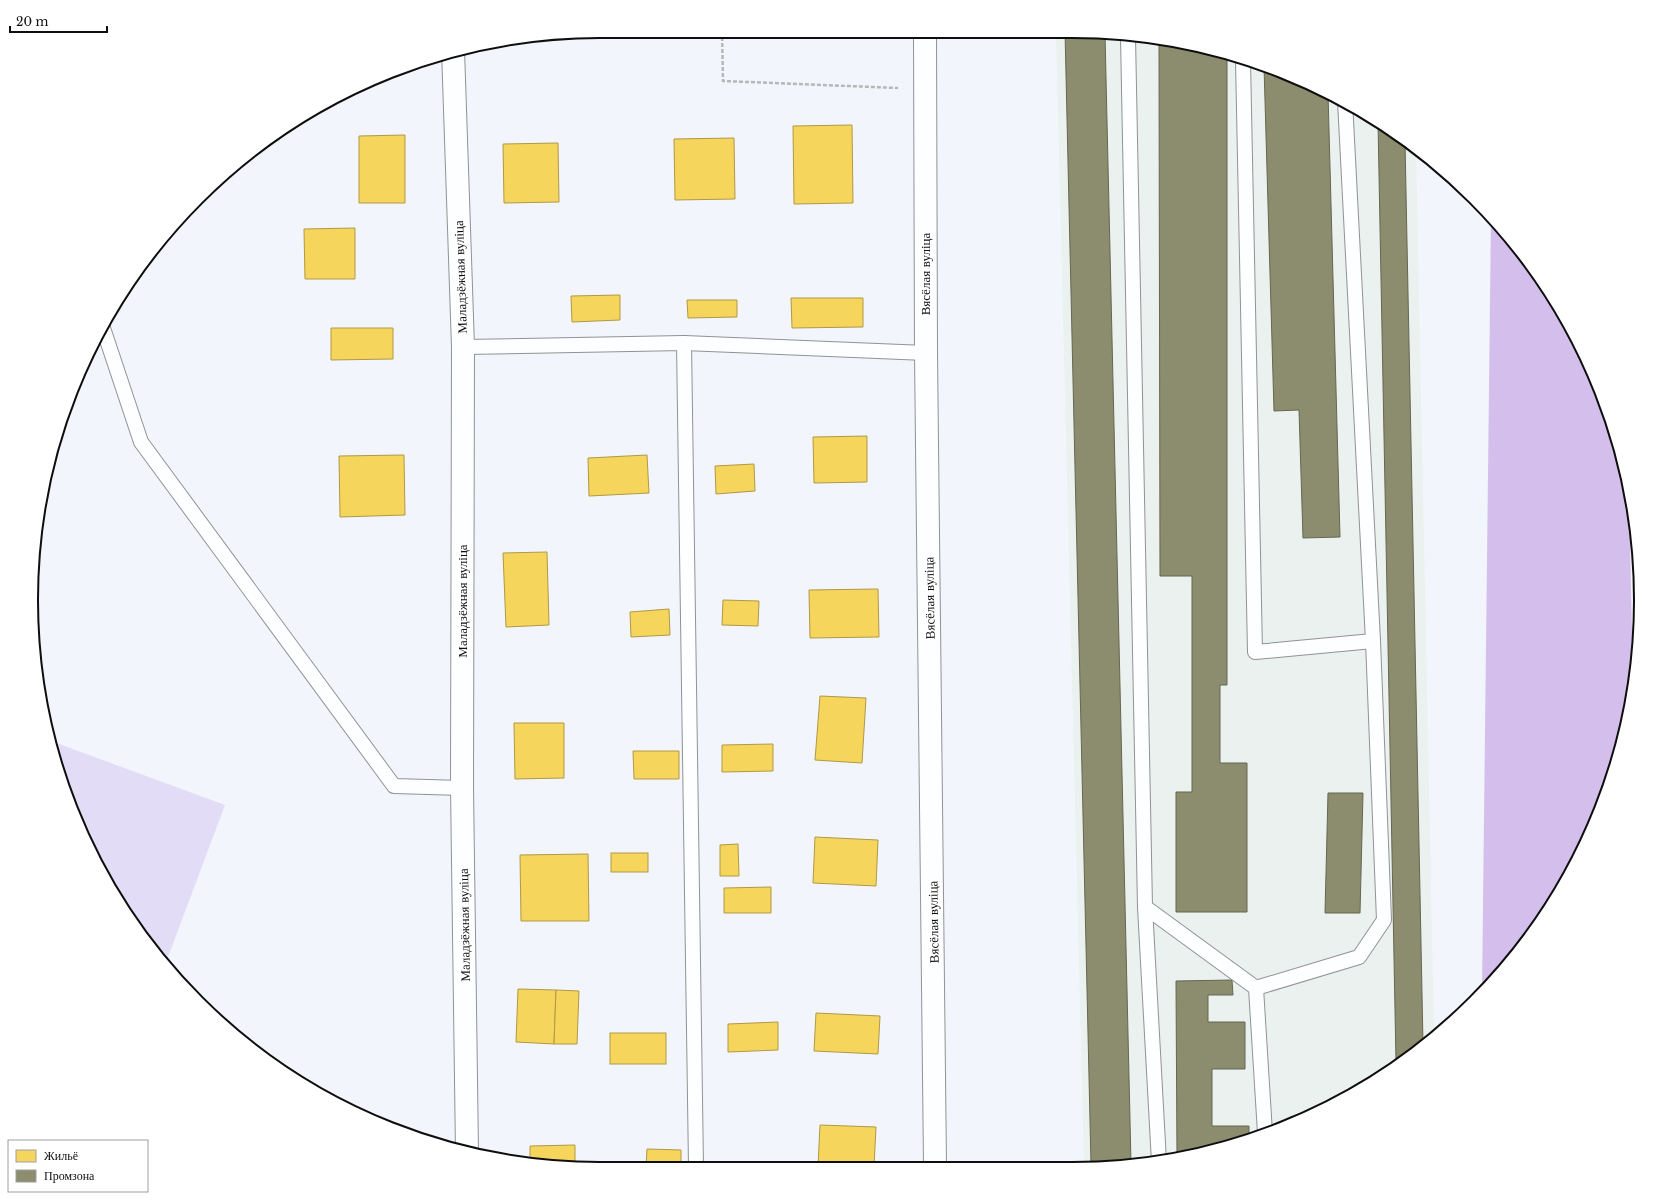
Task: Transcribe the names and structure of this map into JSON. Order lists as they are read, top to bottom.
{
  "streets": {
    "street": ["Вясёлая вуліца", "Маладзёжная вуліца"]
  },
  "legend": ["Жильё", "Промзона"],
  "scale_bar": "20 m"
}
